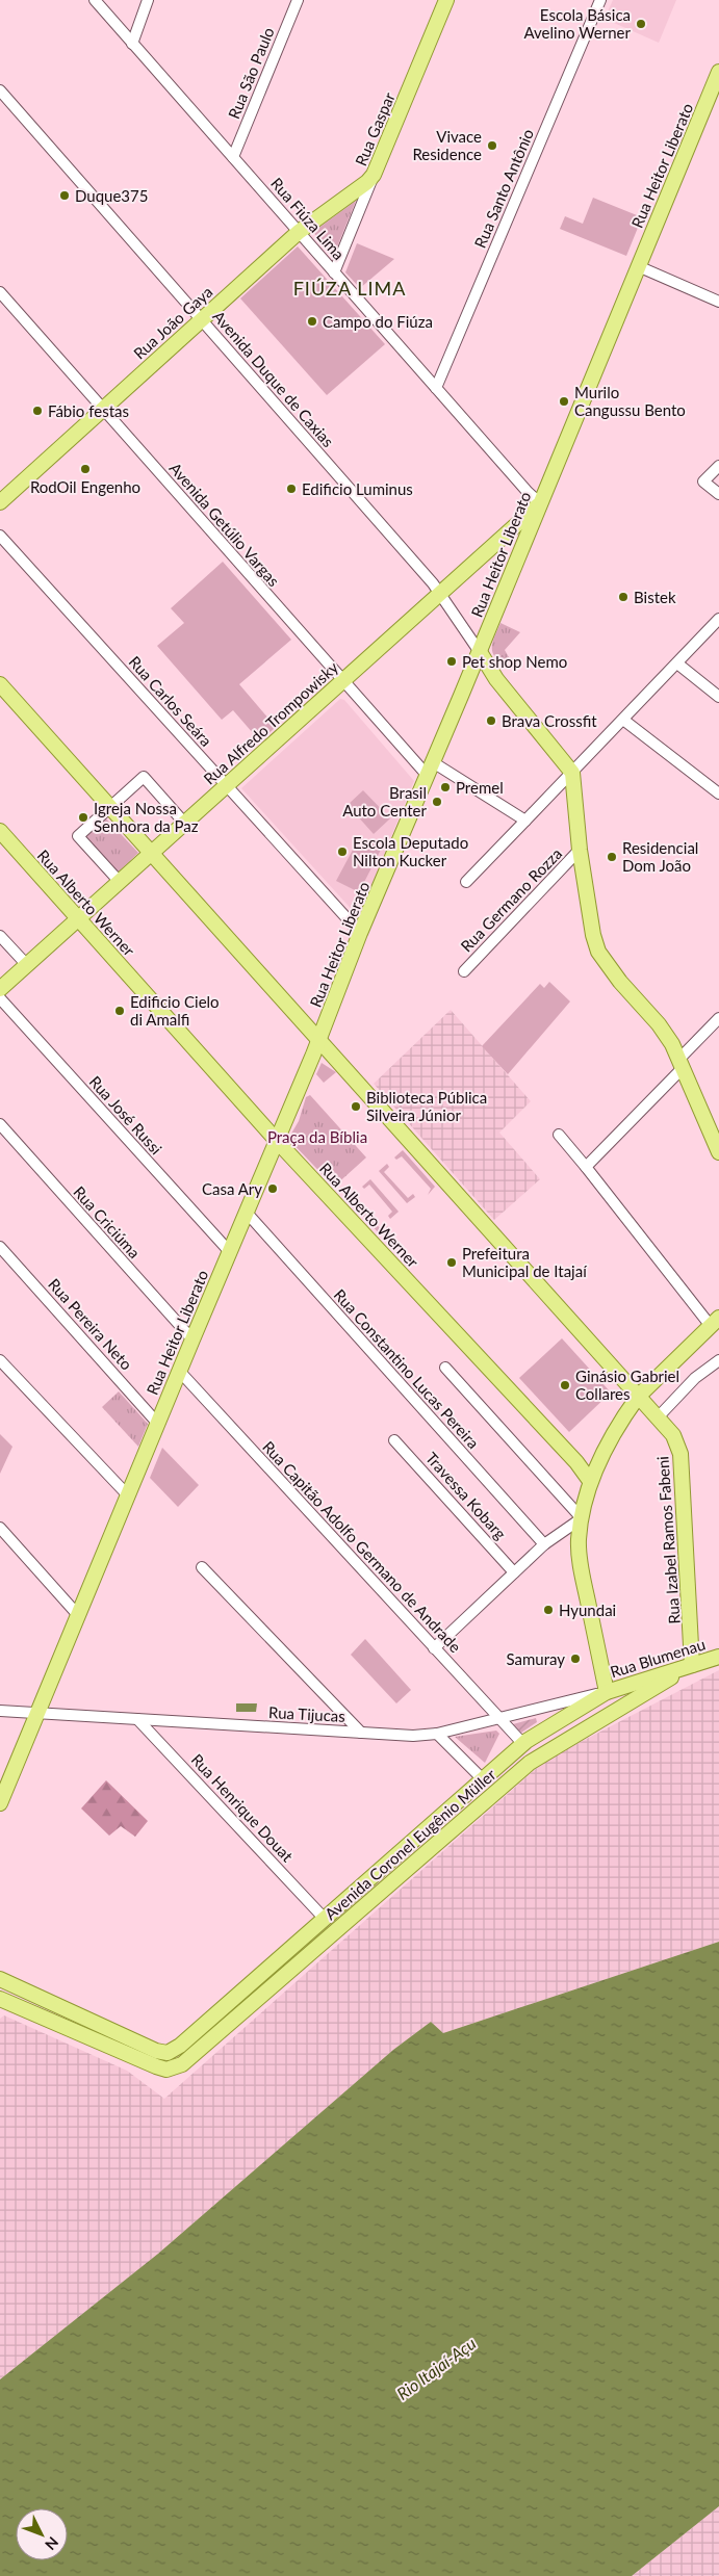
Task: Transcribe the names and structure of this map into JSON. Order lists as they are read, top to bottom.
{
  "streets": {
    "main road": [
      "Rua Gaspar",
      "Rua Heitor Liberato",
      "Rua João Gaya",
      "Rua Alfredo Trompowisky",
      "Rua Alberto Werner",
      "Rua Izabel Ramos Fabeni",
      "Rua Blumenau",
      "Avenida Coronel Eugênio Müller"
    ],
    "street": [
      "Rua São Paulo",
      "Rua Santo Antônio",
      "Rua Fiúza Lima",
      "Avenida Duque de Caxias",
      "Avenida Getúlio Vargas",
      "Rua Carlos Seára",
      "Rua Germano Rozza",
      "Rua José Russi",
      "Rua Criciúma",
      "Rua Pereira Neto",
      "Rua Constantino Lucas Pereira",
      "Travessa Kobarg",
      "Rua Capitão Adolfo Germano de Andrade",
      "Rua Tijucas",
      "Rua Henrique Douat"
    ]
  },
  "crossings": [
    ["Rua São Paulo", "Rua Fiúza Lima"],
    ["Rua Gaspar", "Rua Fiúza Lima"],
    ["Rua Gaspar", "Rua João Gaya"],
    ["Rua Heitor Liberato", "Rua Fiúza Lima"],
    ["Rua Heitor Liberato", "Avenida Duque de Caxias"],
    ["Rua Heitor Liberato", "Avenida Getúlio Vargas"],
    ["Rua Heitor Liberato", "Rua Carlos Seára"],
    ["Rua Heitor Liberato", "Rua Alfredo Trompowisky"],
    ["Rua Heitor Liberato", "Rua Alberto Werner"],
    ["Rua Heitor Liberato", "Rua José Russi"],
    ["Rua Heitor Liberato", "Rua Criciúma"],
    ["Rua Heitor Liberato", "Rua Pereira Neto"],
    ["Rua Heitor Liberato", "Rua Constantino Lucas Pereira"],
    ["Rua Heitor Liberato", "Rua Izabel Ramos Fabeni"],
    ["Rua Heitor Liberato", "Rua Capitão Adolfo Germano de Andrade"],
    ["Rua Heitor Liberato", "Rua Tijucas"],
    ["Rua Santo Antônio", "Rua Fiúza Lima"],
    ["Rua Fiúza Lima", "Rua João Gaya"],
    ["Rua Fiúza Lima", "Rua Alfredo Trompowisky"],
    ["Rua João Gaya", "Avenida Duque de Caxias"],
    ["Rua João Gaya", "Avenida Getúlio Vargas"],
    ["Avenida Duque de Caxias", "Rua Alfredo Trompowisky"],
    ["Avenida Getúlio Vargas", "Rua Alfredo Trompowisky"],
    ["Rua Carlos Seára", "Rua Alfredo Trompowisky"],
    ["Rua Alfredo Trompowisky", "Rua Alberto Werner"],
    ["Rua Alfredo Trompowisky", "Rua Izabel Ramos Fabeni"],
    ["Rua Izabel Ramos Fabeni", "Rua Blumenau"],
    ["Rua Izabel Ramos Fabeni", "Avenida Coronel Eugênio Müller"],
    ["Rua Capitão Adolfo Germano de Andrade", "Rua Tijucas"],
    ["Rua Capitão Adolfo Germano de Andrade", "Avenida Coronel Eugênio Müller"],
    ["Rua Blumenau", "Rua Tijucas"],
    ["Rua Blumenau", "Avenida Coronel Eugênio Müller"],
    ["Rua Tijucas", "Rua Henrique Douat"],
    ["Rua Tijucas", "Avenida Coronel Eugênio Müller"],
    ["Rua Henrique Douat", "Avenida Coronel Eugênio Müller"]
  ],
  "districts": ["FIÚZA LIMA"],
  "water": ["Rio Itajaí-Açu"],
  "parks": ["Praça da Bíblia"],
  "places": [
    "Escola Básica Avelino Werner",
    "Vivace Residence",
    "Duque375",
    "Campo do Fiúza",
    "Murilo Cangussu Bento",
    "Fábio festas",
    "RodOil Engenho",
    "Edificio Luminus",
    "Bistek",
    "Pet shop Nemo",
    "Brava Crossfit",
    "Premel",
    "Brasil Auto Center",
    "Igreja Nossa Senhora da Paz",
    "Escola Deputado Nilton Kucker",
    "Residencial Dom João",
    "Edificio Cielo di Amalfi",
    "Biblioteca Pública Silveira Júnior",
    "Casa Ary",
    "Prefeitura Municipal de Itajaí",
    "Ginásio Gabriel Collares",
    "Hyundai",
    "Samuray"
  ],
  "north": "bottom right"
}
